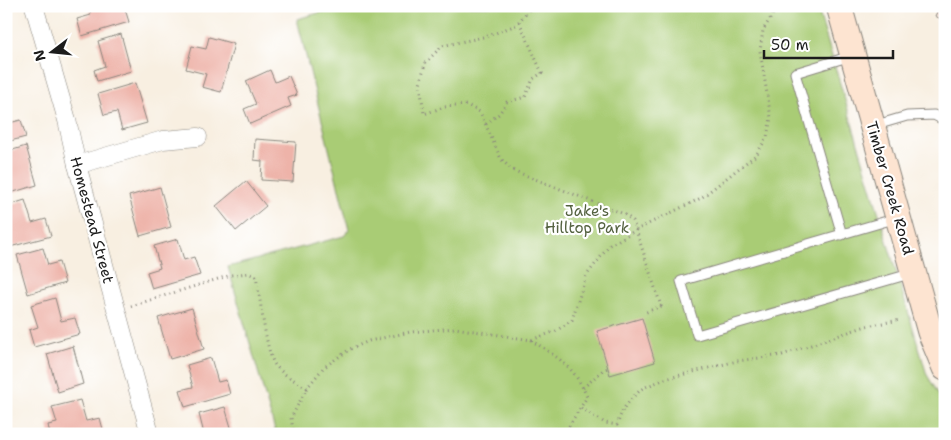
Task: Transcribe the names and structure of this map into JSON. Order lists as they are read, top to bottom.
{
  "streets": {
    "street": ["Timber Creek Road", "Homestead Street"]
  },
  "parks": ["Jake's Hilltop Park"],
  "scale_bar": "50 m",
  "north": "left"
}
